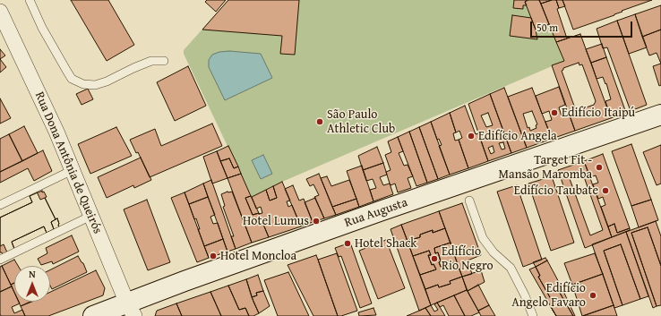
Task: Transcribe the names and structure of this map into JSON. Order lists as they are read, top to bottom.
{
  "streets": {
    "main road": ["Rua Augusta"],
    "street": ["Rua Dona Antônia de Queirós"]
  },
  "crossings": [
    ["Rua Dona Antônia de Queirós", "Rua Augusta"]
  ],
  "places": [
    "Edifício Itaipú",
    "São Paulo Athletic Club",
    "Edifício Angela",
    "Target Fit - Mansão Maromba",
    "Edifício Taubate",
    "Hotel Lumus",
    "Hotel Shack",
    "Hotel Moncloa",
    "Edifício Rio Negro",
    "Edifício Angelo Favaro"
  ],
  "scale_bar": "50 m",
  "north": "top"
}
